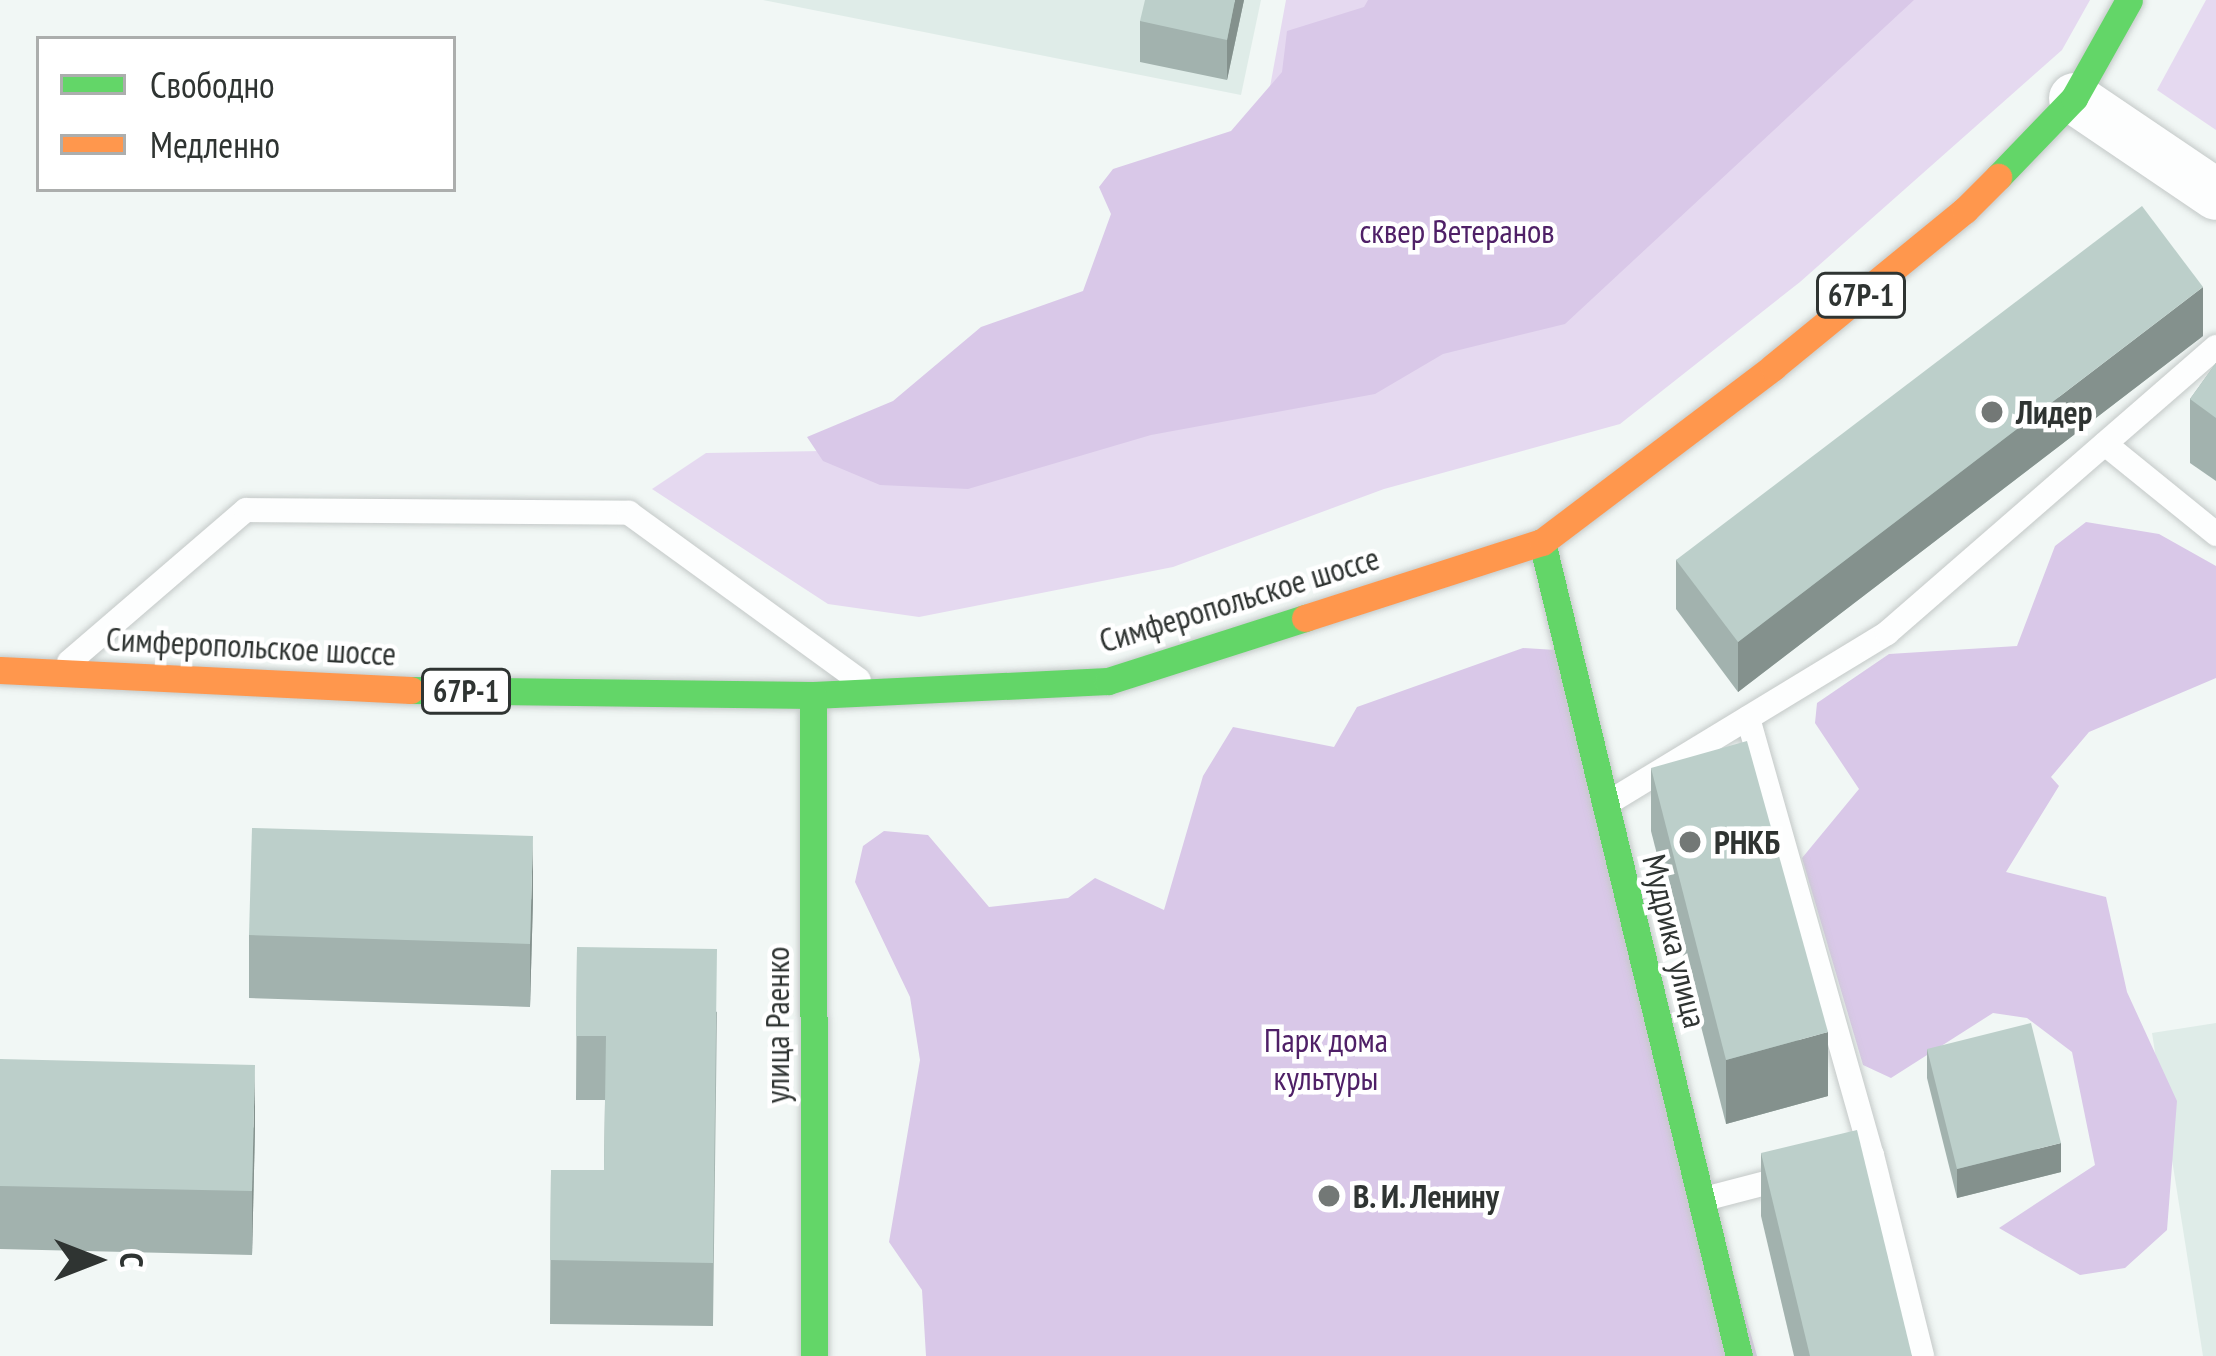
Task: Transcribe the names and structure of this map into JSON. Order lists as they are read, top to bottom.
{
  "streets": {
    "main road": [
      "67Р-1",
      "Симферопольское шоссе",
      "Мудрика улица",
      "улица Раенко"
    ]
  },
  "crossings": [
    ["Симферопольское шоссе", "Мудрика улица"],
    ["Симферопольское шоссе", "улица Раенко"]
  ],
  "parks": ["сквер Ветеранов", "Парк дома культуры"],
  "places": ["Лидер", "РНКБ", "В. И. Ленину"],
  "legend": ["Свободно", "Медленно"],
  "north": "right"
}
